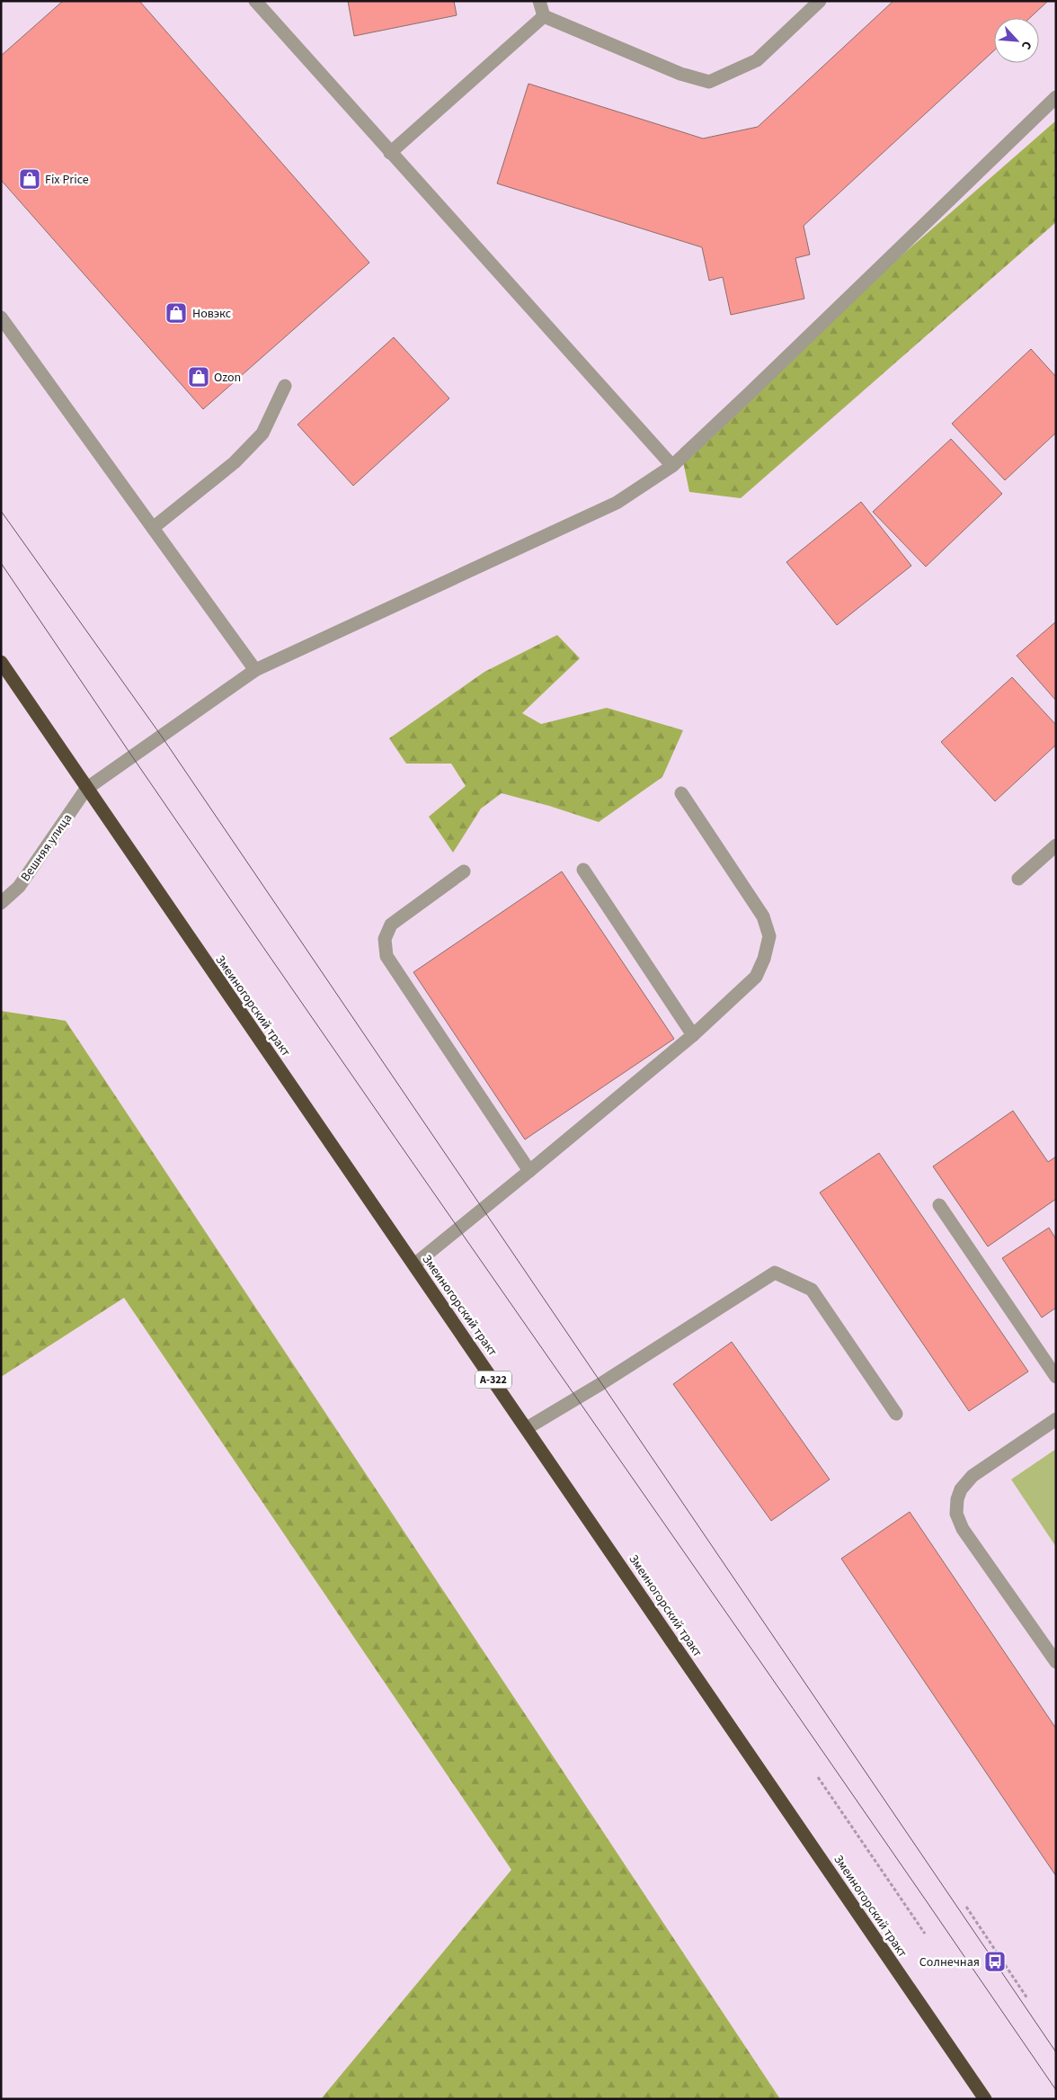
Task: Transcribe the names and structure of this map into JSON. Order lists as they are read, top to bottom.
{
  "streets": {
    "highway": ["Змеиногорский тракт", "А-322"],
    "street": ["Вешняя улица"]
  },
  "crossings": [
    ["Вешняя улица", "Змеиногорский тракт"]
  ],
  "places": {
    "shop": ["Fix Price", "Новэкс", "Ozon"],
    "bus stop": ["Солнечная"]
  },
  "north": "bottom right"
}
